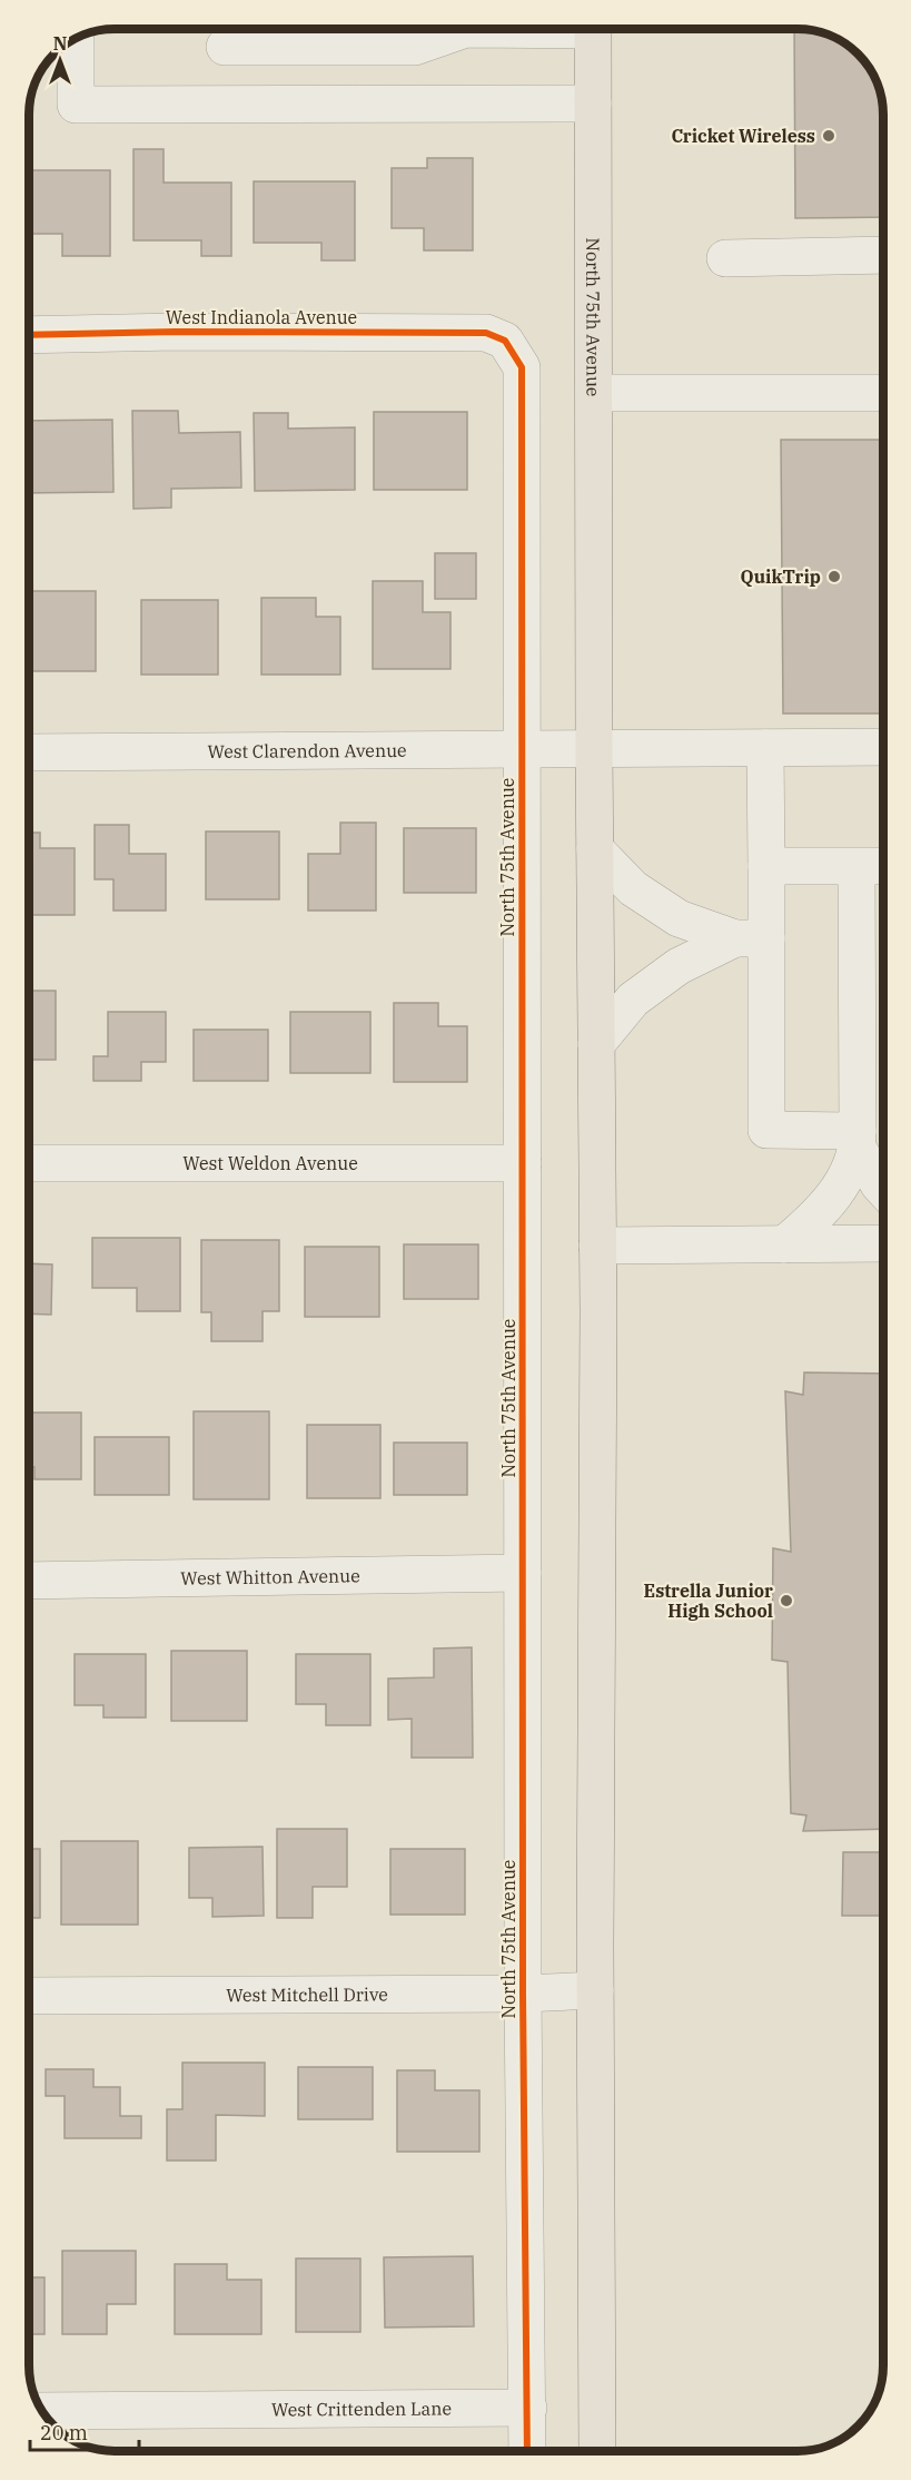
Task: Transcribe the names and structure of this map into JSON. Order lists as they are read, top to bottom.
{
  "streets": {
    "main road": ["North 75th Avenue"],
    "street": [
      "West Indianola Avenue",
      "West Clarendon Avenue",
      "West Weldon Avenue",
      "West Whitton Avenue",
      "West Mitchell Drive",
      "West Crittenden Lane"
    ]
  },
  "crossings": [
    ["West Indianola Avenue", "North 75th Avenue"],
    ["North 75th Avenue", "West Clarendon Avenue"],
    ["North 75th Avenue", "West Weldon Avenue"],
    ["North 75th Avenue", "West Whitton Avenue"],
    ["North 75th Avenue", "West Mitchell Drive"],
    ["North 75th Avenue", "West Crittenden Lane"]
  ],
  "places": ["Cricket Wireless", "QuikTrip", "Estrella Junior High School"],
  "scale_bar": "20 m",
  "north": "top"
}
